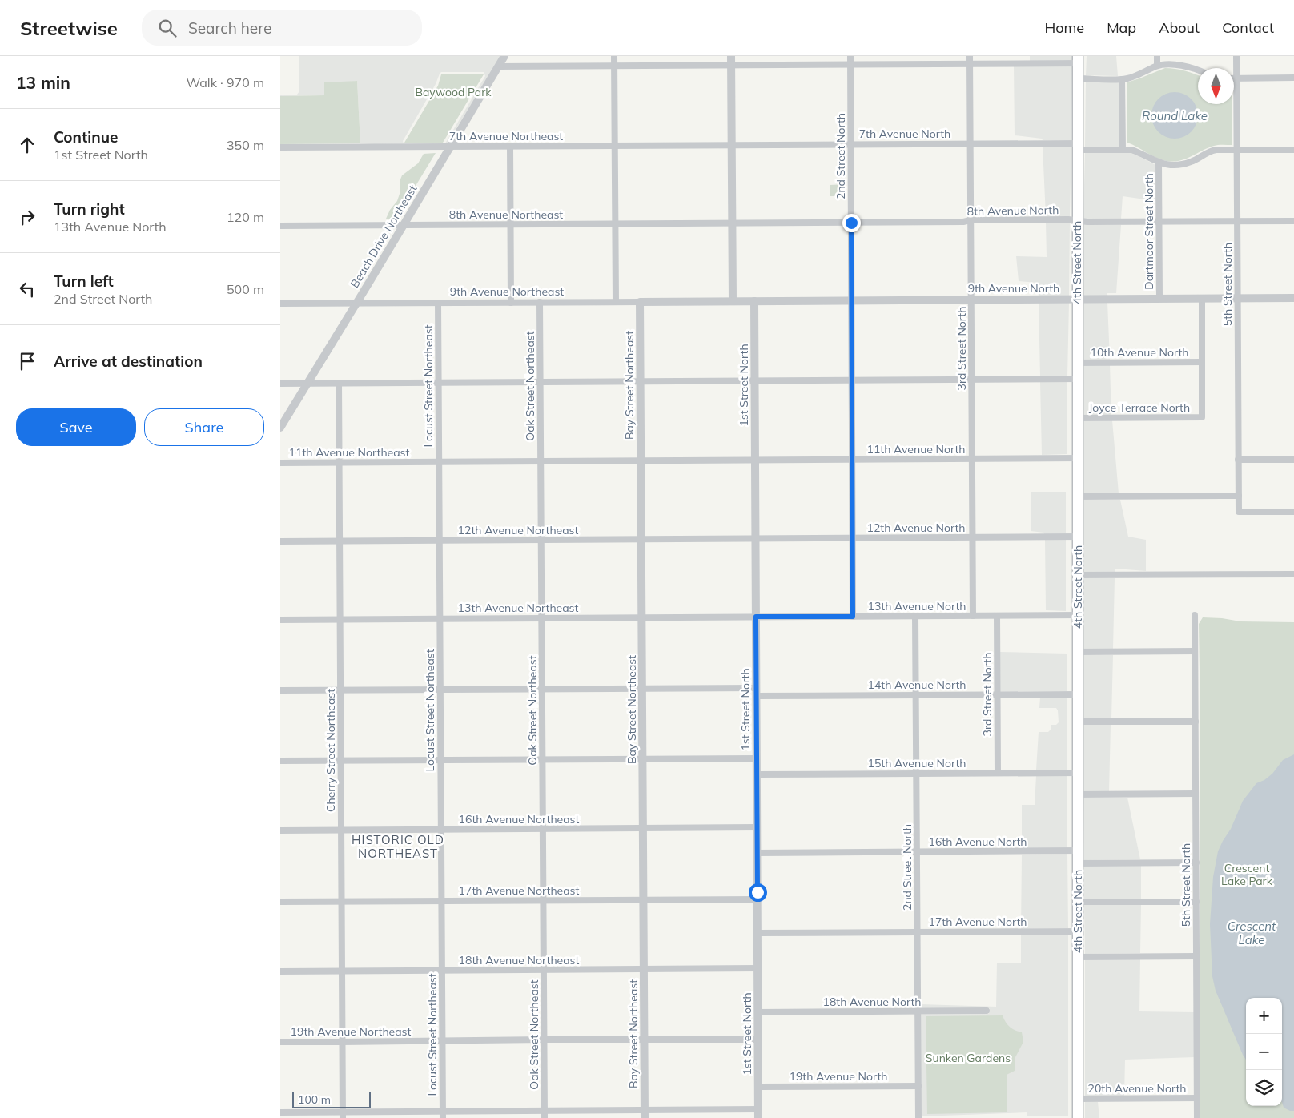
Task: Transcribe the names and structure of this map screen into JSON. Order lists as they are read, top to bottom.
{
  "streets": {
    "main road": ["4th Street North"],
    "street": [
      "7th Avenue North",
      "7th Avenue Northeast",
      "2nd Street North",
      "8th Avenue North",
      "8th Avenue Northeast",
      "Dartmoor Street North",
      "Beach Drive Northeast",
      "5th Street North",
      "9th Avenue North",
      "9th Avenue Northeast",
      "3rd Street North",
      "10th Avenue North",
      "Bay Street Northeast",
      "1st Street North",
      "Locust Street Northeast",
      "Oak Street Northeast",
      "Joyce Terrace North",
      "11th Avenue North",
      "11th Avenue Northeast",
      "12th Avenue North",
      "12th Avenue Northeast",
      "13th Avenue North",
      "13th Avenue Northeast",
      "14th Avenue North",
      "Cherry Street Northeast",
      "15th Avenue North",
      "16th Avenue Northeast",
      "16th Avenue North",
      "17th Avenue Northeast",
      "17th Avenue North",
      "18th Avenue Northeast",
      "18th Avenue North",
      "19th Avenue Northeast",
      "19th Avenue North",
      "20th Avenue North"
    ]
  },
  "crossings": [
    ["7th Avenue North", "7th Avenue Northeast"],
    ["7th Avenue North", "2nd Street North"],
    ["7th Avenue North", "Dartmoor Street North"],
    ["7th Avenue North", "4th Street North"],
    ["7th Avenue North", "5th Street North"],
    ["7th Avenue North", "3rd Street North"],
    ["7th Avenue Northeast", "Beach Drive Northeast"],
    ["2nd Street North", "8th Avenue North"],
    ["2nd Street North", "9th Avenue North"],
    ["2nd Street North", "11th Avenue North"],
    ["2nd Street North", "12th Avenue North"],
    ["2nd Street North", "13th Avenue North"],
    ["2nd Street North", "14th Avenue North"],
    ["2nd Street North", "15th Avenue North"],
    ["2nd Street North", "16th Avenue North"],
    ["2nd Street North", "17th Avenue North"],
    ["2nd Street North", "18th Avenue North"],
    ["2nd Street North", "19th Avenue North"],
    ["8th Avenue North", "8th Avenue Northeast"],
    ["8th Avenue North", "Dartmoor Street North"],
    ["8th Avenue North", "4th Street North"],
    ["8th Avenue North", "5th Street North"],
    ["8th Avenue North", "3rd Street North"],
    ["8th Avenue Northeast", "Beach Drive Northeast"],
    ["Dartmoor Street North", "9th Avenue North"],
    ["Beach Drive Northeast", "9th Avenue Northeast"],
    ["4th Street North", "9th Avenue North"],
    ["4th Street North", "10th Avenue North"],
    ["4th Street North", "Joyce Terrace North"],
    ["4th Street North", "11th Avenue North"],
    ["4th Street North", "12th Avenue North"],
    ["4th Street North", "13th Avenue North"],
    ["4th Street North", "14th Avenue North"],
    ["4th Street North", "15th Avenue North"],
    ["4th Street North", "16th Avenue North"],
    ["4th Street North", "17th Avenue North"],
    ["4th Street North", "20th Avenue North"],
    ["5th Street North", "9th Avenue North"],
    ["5th Street North", "20th Avenue North"],
    ["9th Avenue North", "9th Avenue Northeast"],
    ["9th Avenue North", "3rd Street North"],
    ["9th Avenue North", "1st Street North"],
    ["9th Avenue Northeast", "Bay Street Northeast"],
    ["9th Avenue Northeast", "Locust Street Northeast"],
    ["9th Avenue Northeast", "Oak Street Northeast"],
    ["3rd Street North", "11th Avenue North"],
    ["3rd Street North", "12th Avenue North"],
    ["3rd Street North", "13th Avenue North"],
    ["3rd Street North", "14th Avenue North"],
    ["3rd Street North", "15th Avenue North"],
    ["10th Avenue North", "Joyce Terrace North"],
    ["Bay Street Northeast", "11th Avenue Northeast"],
    ["Bay Street Northeast", "12th Avenue Northeast"],
    ["Bay Street Northeast", "13th Avenue Northeast"],
    ["Bay Street Northeast", "14th Avenue North"],
    ["Bay Street Northeast", "16th Avenue Northeast"],
    ["Bay Street Northeast", "17th Avenue Northeast"],
    ["Bay Street Northeast", "18th Avenue Northeast"],
    ["Bay Street Northeast", "19th Avenue Northeast"],
    ["1st Street North", "11th Avenue North"],
    ["1st Street North", "11th Avenue Northeast"],
    ["1st Street North", "12th Avenue North"],
    ["1st Street North", "12th Avenue Northeast"],
    ["1st Street North", "13th Avenue North"],
    ["1st Street North", "13th Avenue Northeast"],
    ["1st Street North", "14th Avenue North"],
    ["1st Street North", "15th Avenue North"],
    ["1st Street North", "16th Avenue Northeast"],
    ["1st Street North", "16th Avenue North"],
    ["1st Street North", "17th Avenue Northeast"],
    ["1st Street North", "17th Avenue North"],
    ["1st Street North", "18th Avenue Northeast"],
    ["1st Street North", "18th Avenue North"],
    ["1st Street North", "19th Avenue Northeast"],
    ["1st Street North", "19th Avenue North"],
    ["Locust Street Northeast", "11th Avenue Northeast"],
    ["Locust Street Northeast", "12th Avenue Northeast"],
    ["Locust Street Northeast", "13th Avenue Northeast"],
    ["Locust Street Northeast", "14th Avenue North"],
    ["Locust Street Northeast", "16th Avenue Northeast"],
    ["Locust Street Northeast", "17th Avenue Northeast"],
    ["Locust Street Northeast", "18th Avenue Northeast"],
    ["Locust Street Northeast", "19th Avenue Northeast"],
    ["Oak Street Northeast", "11th Avenue Northeast"],
    ["Oak Street Northeast", "12th Avenue Northeast"],
    ["Oak Street Northeast", "13th Avenue Northeast"],
    ["Oak Street Northeast", "14th Avenue North"],
    ["Oak Street Northeast", "16th Avenue Northeast"],
    ["Oak Street Northeast", "17th Avenue Northeast"],
    ["Oak Street Northeast", "18th Avenue Northeast"],
    ["Oak Street Northeast", "19th Avenue Northeast"],
    ["11th Avenue North", "11th Avenue Northeast"],
    ["11th Avenue Northeast", "Cherry Street Northeast"],
    ["12th Avenue North", "12th Avenue Northeast"],
    ["12th Avenue Northeast", "Cherry Street Northeast"],
    ["13th Avenue North", "13th Avenue Northeast"],
    ["13th Avenue Northeast", "Cherry Street Northeast"],
    ["14th Avenue North", "Cherry Street Northeast"],
    ["Cherry Street Northeast", "16th Avenue Northeast"],
    ["Cherry Street Northeast", "17th Avenue Northeast"],
    ["Cherry Street Northeast", "18th Avenue Northeast"],
    ["Cherry Street Northeast", "19th Avenue Northeast"]
  ],
  "districts": ["HISTORIC OLD NORTHEAST"],
  "water": ["Round Lake", "Crescent Lake"],
  "parks": ["Baywood Park", "Crescent Lake Park", "Sunken Gardens"],
  "scale_bar": "100 m",
  "north": "bottom",
  "page": {
    "header": "Streetwise",
    "search": "Search here",
    "nav": [
      "Home",
      "Map",
      "About",
      "Contact"
    ],
    "heading": ["13 min", "Walk · 970 m"],
    "list": [
      ["Continue", "1st Street North", "350 m"],
      ["Turn right", "13th Avenue North", "120 m"],
      ["Turn left", "2nd Street North", "500 m"],
      "Arrive at destination"
    ],
    "buttons": ["Save", "Share"],
    "map_buttons": ["+", "−"],
    "scale": "100 m"
  }
}
